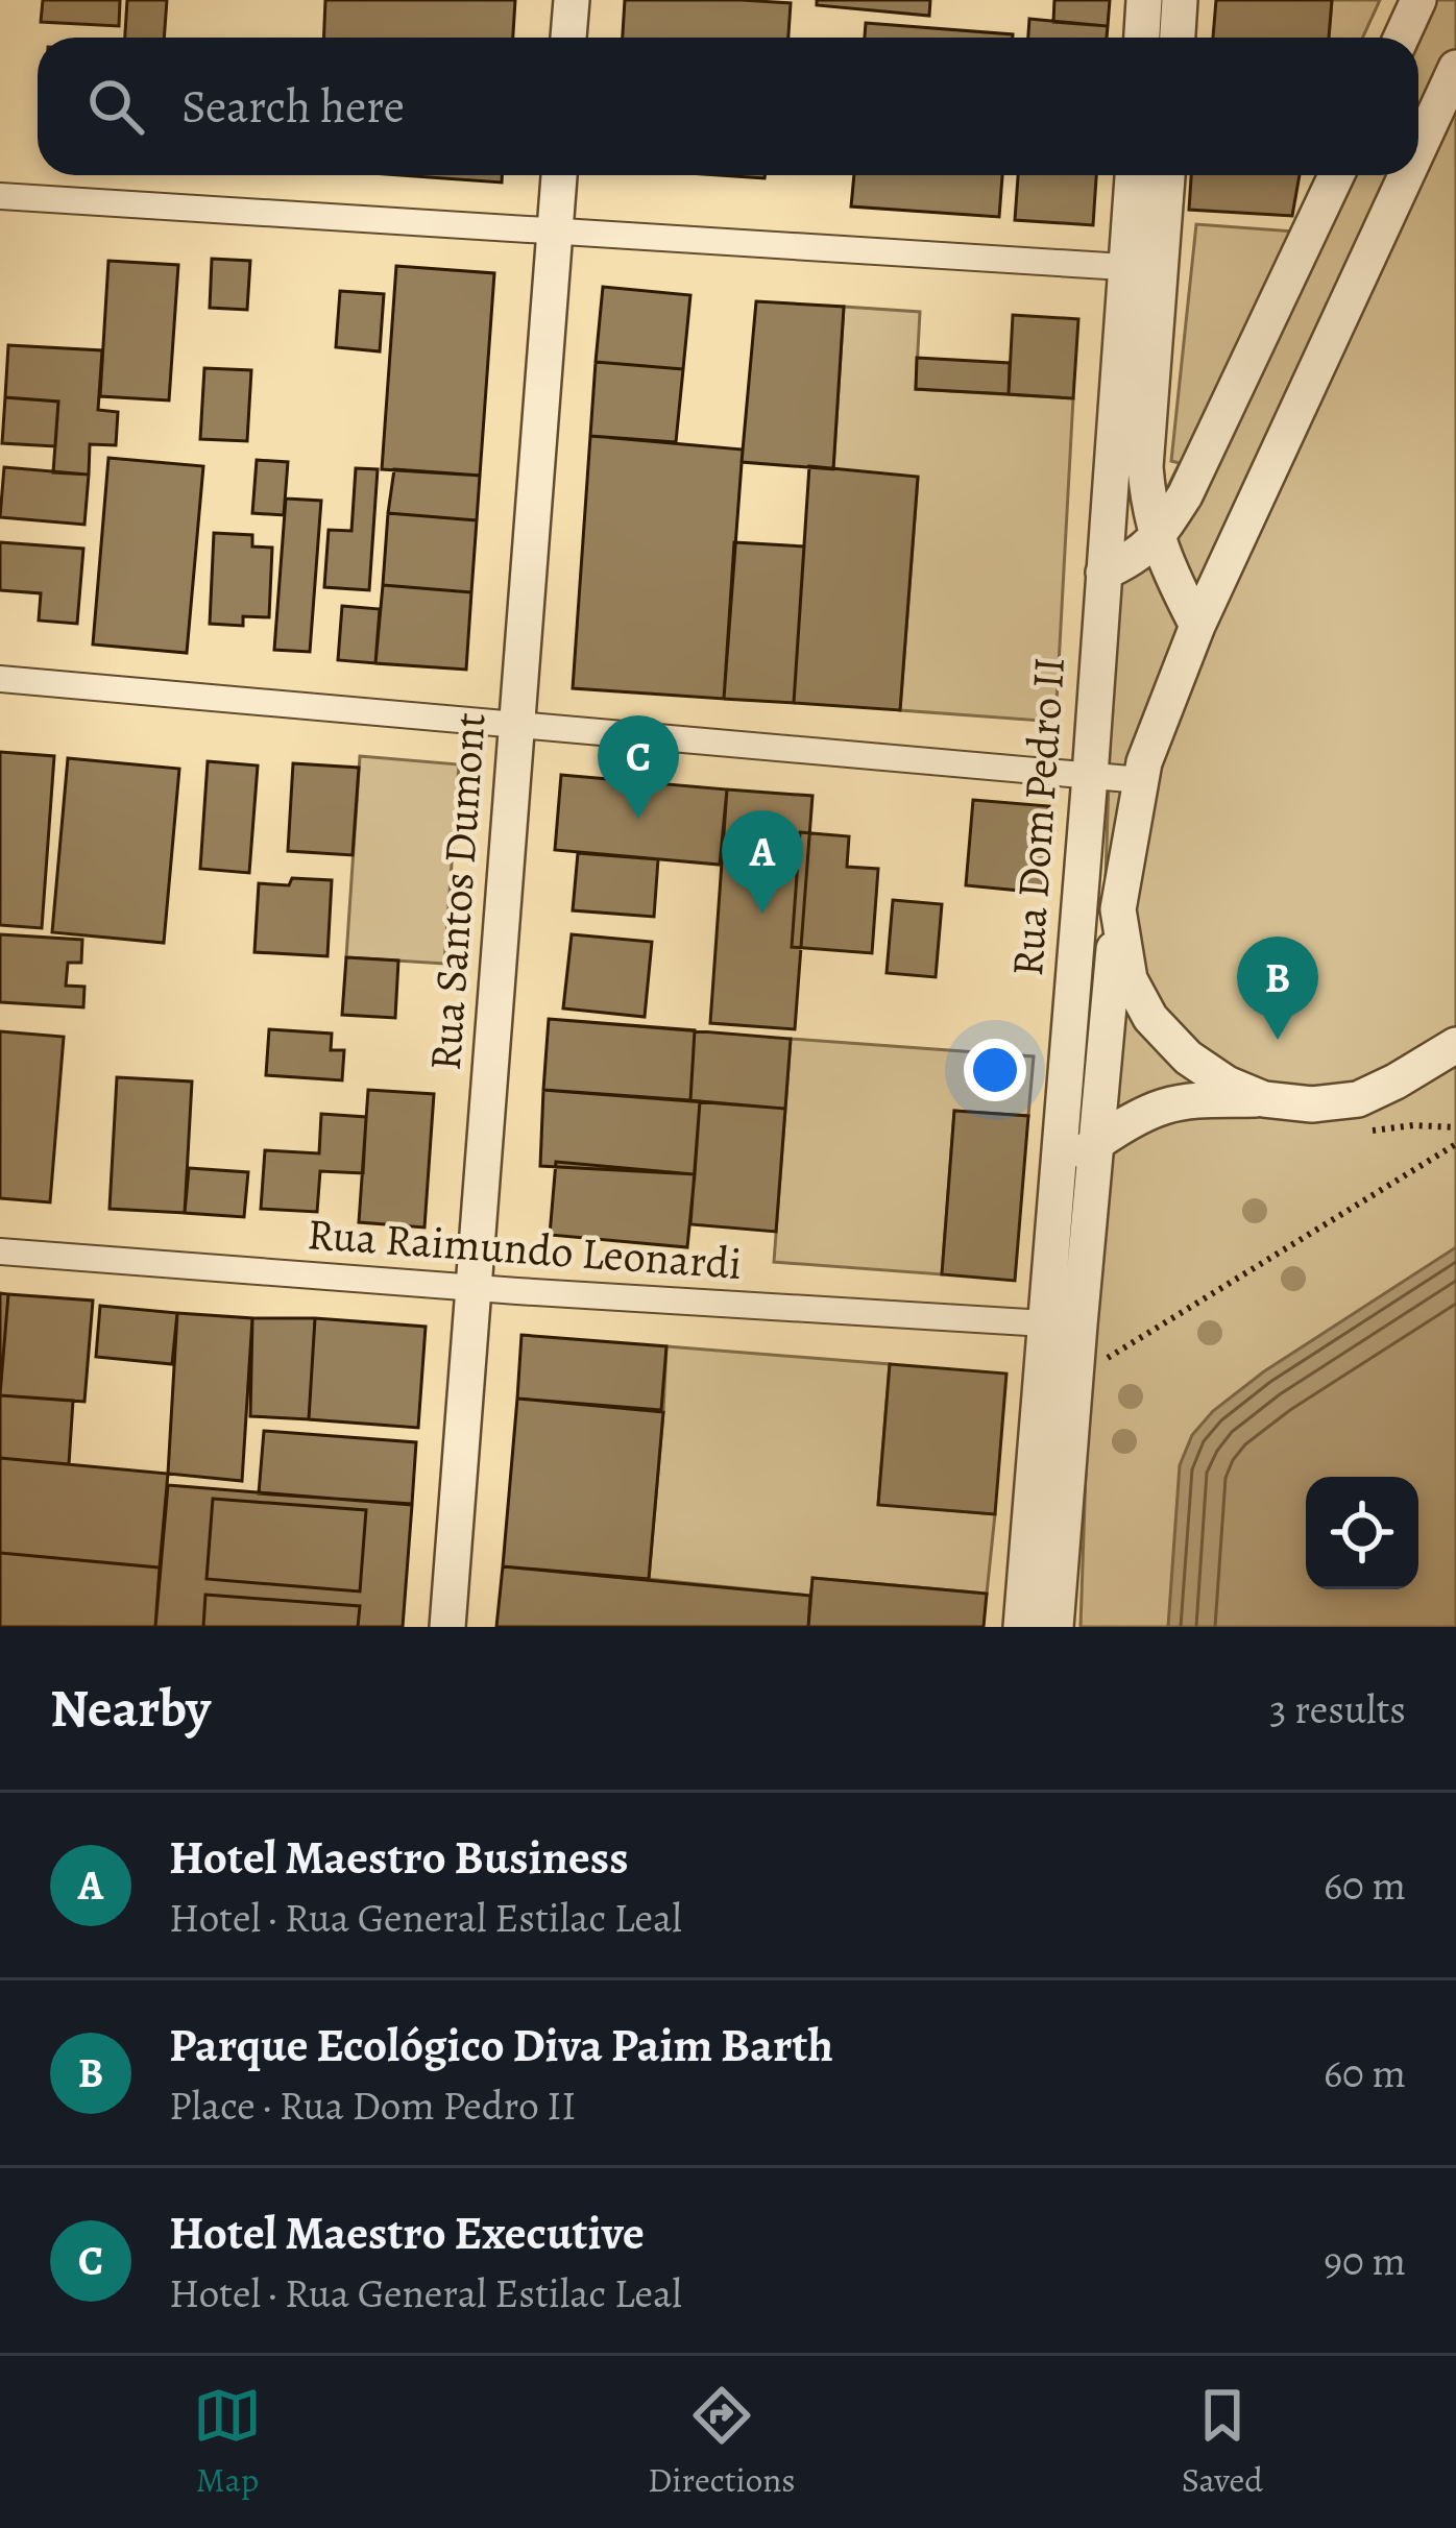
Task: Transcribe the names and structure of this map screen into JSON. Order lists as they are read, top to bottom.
{
  "streets": {
    "street": ["Rua Dom Pedro II", "Rua Santos Dumont", "Rua Raimundo Leonardi"]
  },
  "crossings": [
    ["Rua Dom Pedro II", "Rua Raimundo Leonardi"],
    ["Rua Santos Dumont", "Rua Raimundo Leonardi"]
  ],
  "page": {
    "search": "Search here",
    "pins": ["C", "A", "B"],
    "heading": ["Nearby", "3 results"],
    "list": [
      {
        "mark": "A",
        "name": "Hotel Maestro Business",
        "note": "Hotel · Rua General Estilac Leal",
        "value": "60 m"
      },
      {
        "mark": "B",
        "name": "Parque Ecológico Diva Paim Barth",
        "note": "Place · Rua Dom Pedro II",
        "value": "60 m"
      },
      {
        "mark": "C",
        "name": "Hotel Maestro Executive",
        "note": "Hotel · Rua General Estilac Leal",
        "value": "90 m"
      }
    ],
    "nav": ["Map", "Directions", "Saved"]
  }
}
